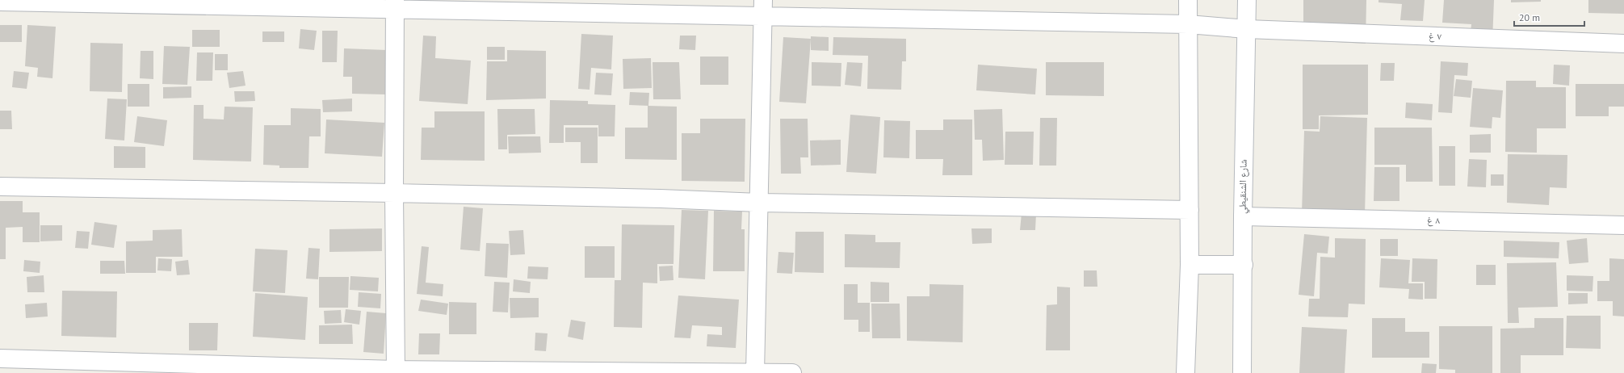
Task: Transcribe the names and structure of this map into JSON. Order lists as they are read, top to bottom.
{
  "streets": {
    "street": ["٧ غ", "شارع الشنقيطي", "٨ غ"]
  },
  "crossings": [
    ["٧ غ", "شارع الشنقيطي"],
    ["شارع الشنقيطي", "٨ غ"]
  ],
  "scale_bar": "20 m"
}
